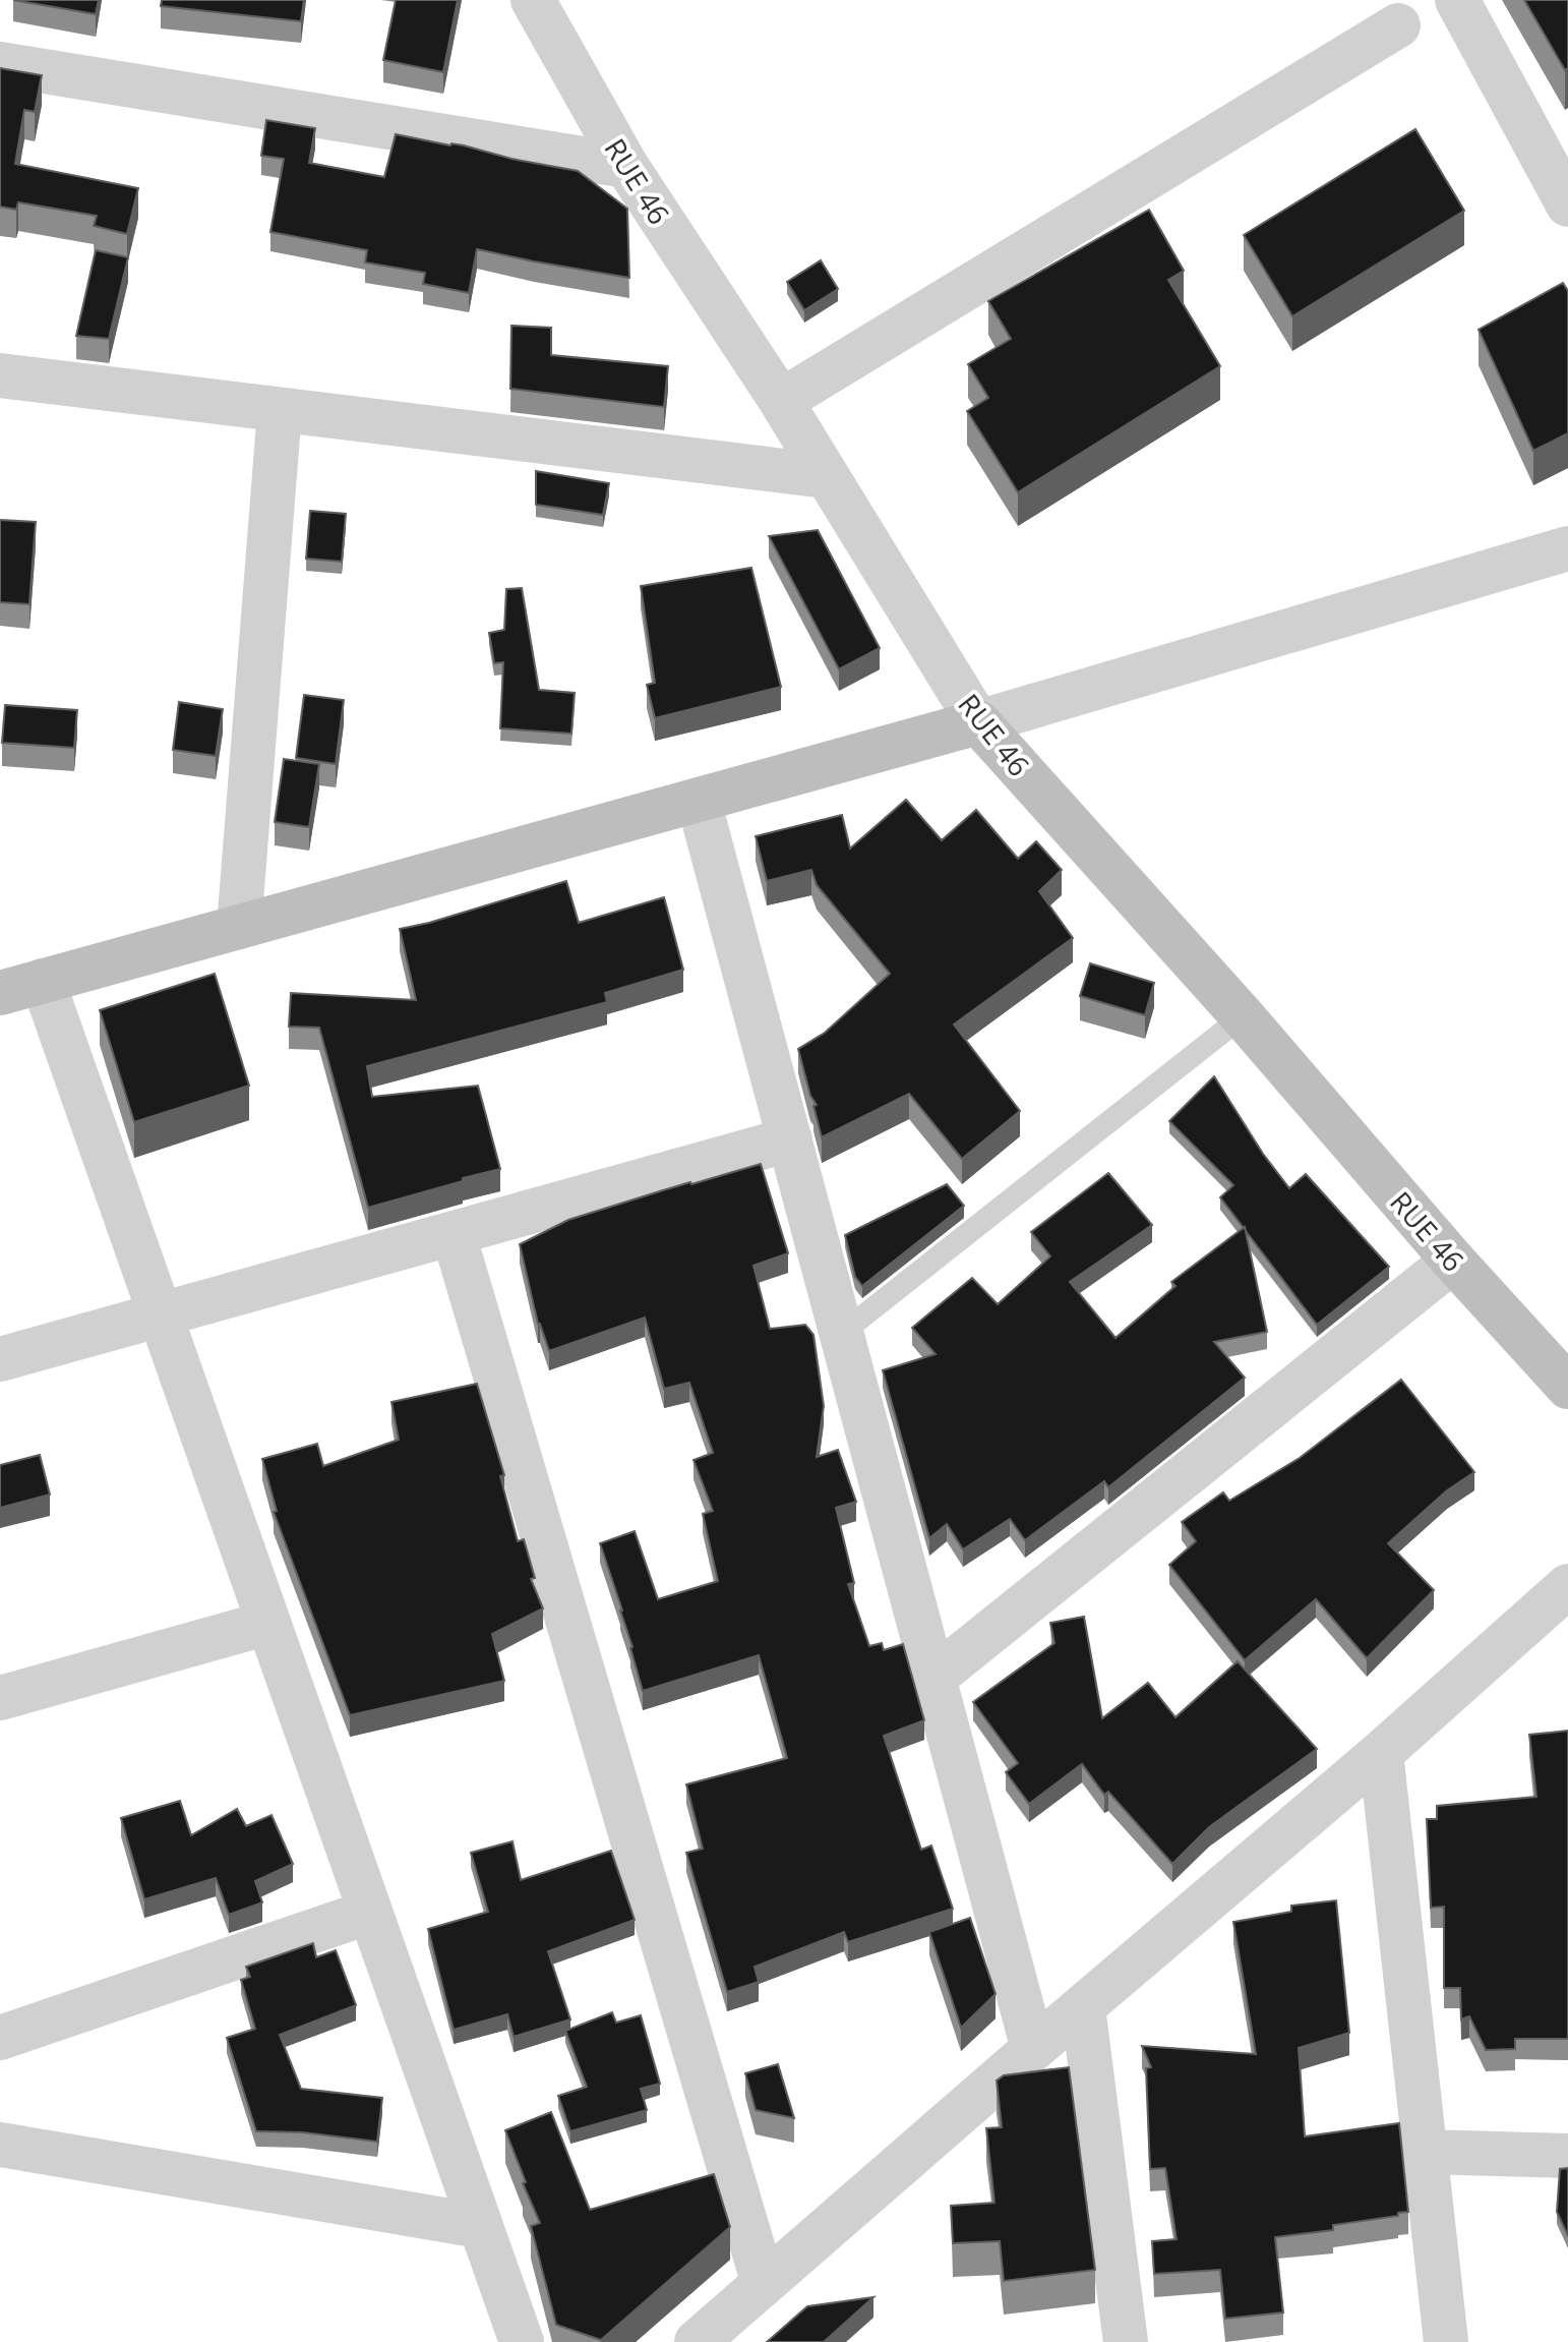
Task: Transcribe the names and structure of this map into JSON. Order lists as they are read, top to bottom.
{
  "streets": {
    "street": ["RUE 46"]
  }
}
